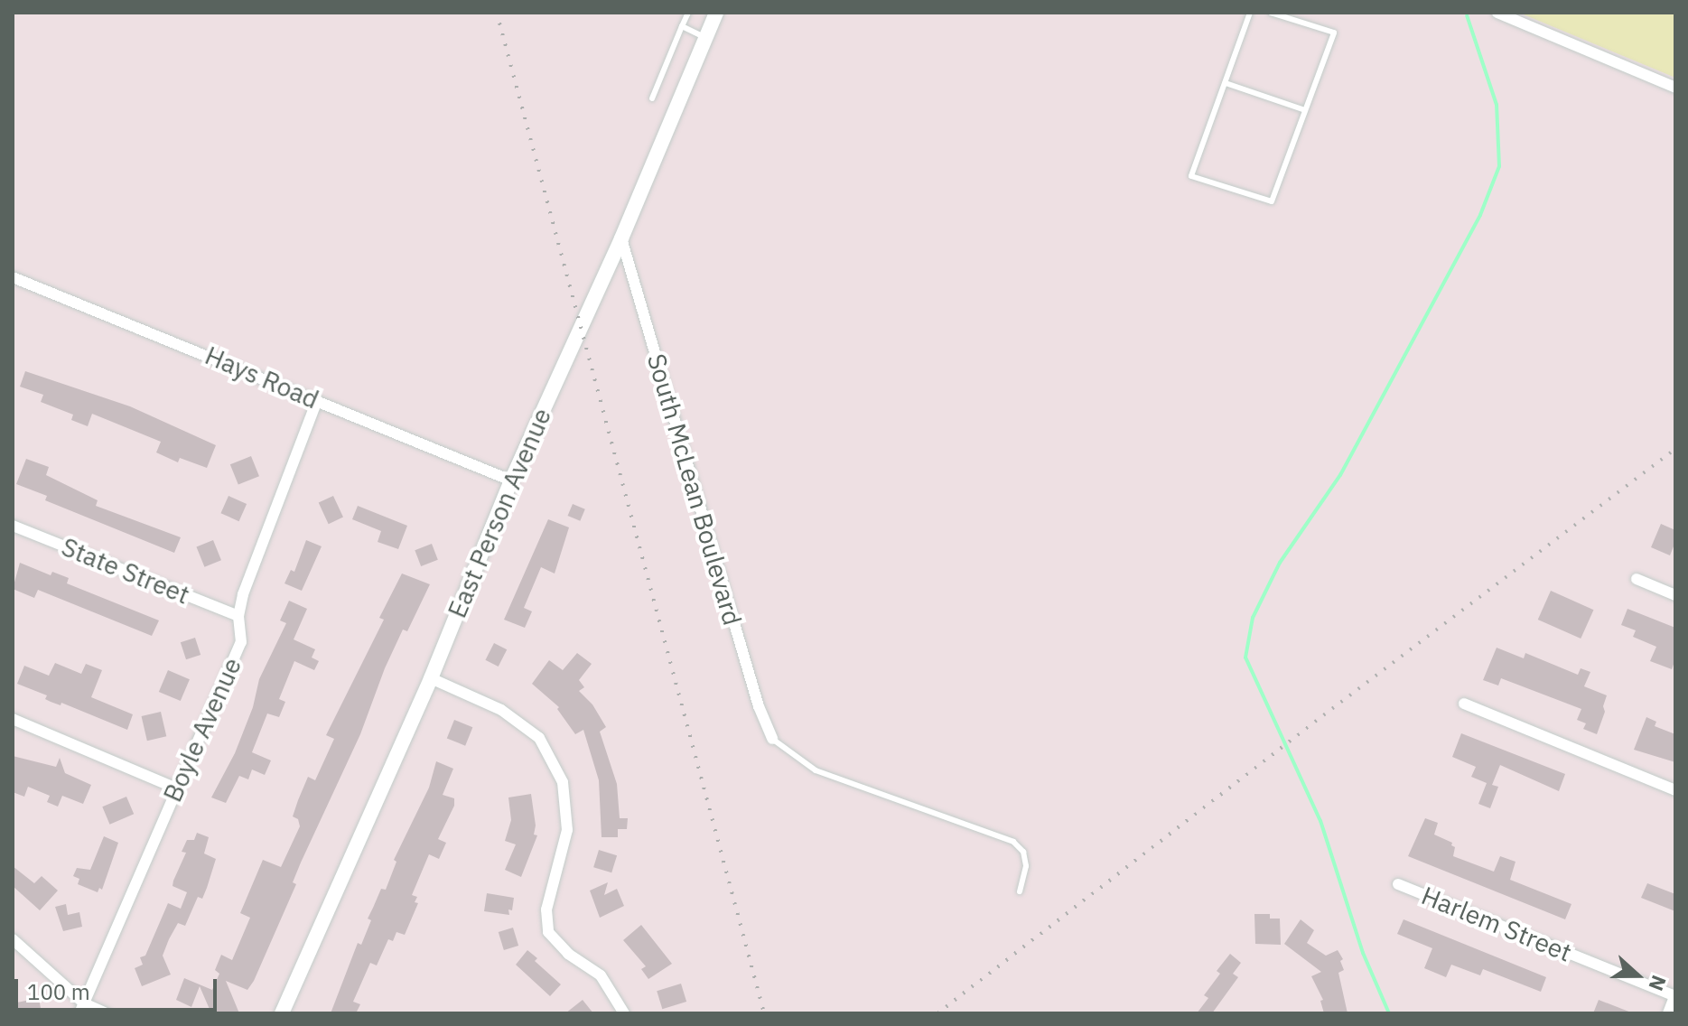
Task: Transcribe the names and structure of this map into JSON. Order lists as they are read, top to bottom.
{
  "streets": {
    "main road": ["East Person Avenue"],
    "street": [
      "Hays Road",
      "South McLean Boulevard",
      "State Street",
      "Boyle Avenue",
      "Harlem Street"
    ]
  },
  "crossings": [
    ["Hays Road", "East Person Avenue"],
    ["Hays Road", "Boyle Avenue"],
    ["South McLean Boulevard", "East Person Avenue"],
    ["State Street", "Boyle Avenue"]
  ],
  "scale_bar": "100 m",
  "north": "right"
}
